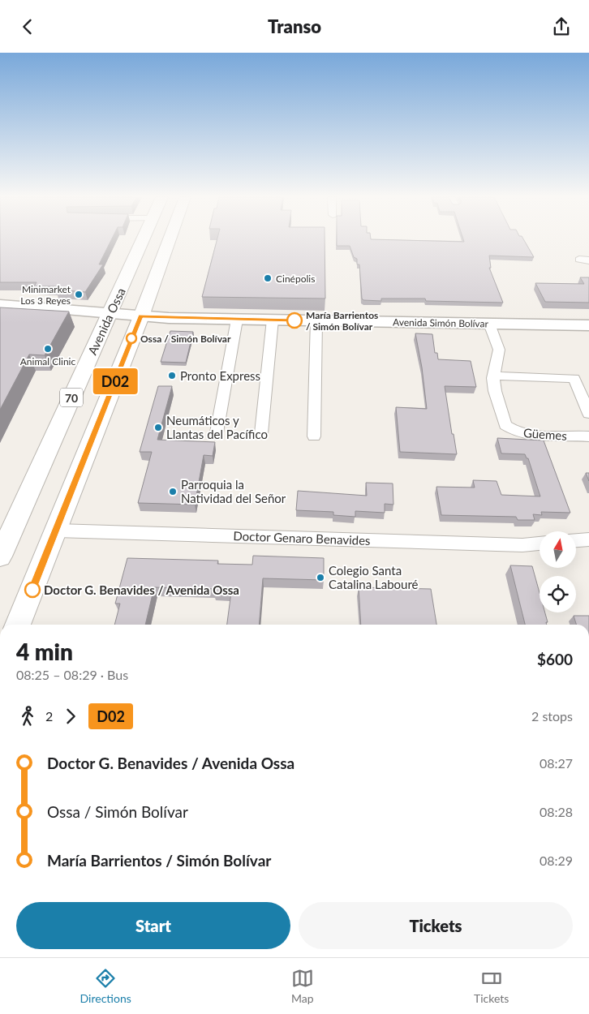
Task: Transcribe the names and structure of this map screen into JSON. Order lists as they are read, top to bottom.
{
  "streets": {
    "main road": ["Avenida Ossa", "70"],
    "street": ["Avenida Simón Bolívar", "Güemes", "Doctor Genaro Benavides"]
  },
  "crossings": [
    ["Avenida Ossa", "Avenida Simón Bolívar"],
    ["Avenida Simón Bolívar", "Güemes"]
  ],
  "places": [
    "Cinépolis",
    "Minimarket Los 3 Reyes",
    "María Barrientos / Simón Bolívar",
    "Ossa / Simón Bolívar",
    "Animal Clinic",
    "Pronto Express",
    "Neumáticos y Llantas del Pacífico",
    "Parroquia la Natividad del Señor",
    "Colegio Santa Catalina Labouré",
    "Doctor G. Benavides / Avenida Ossa"
  ],
  "lines": ["bus line D02"],
  "north": "top",
  "page": {
    "header": "Transo",
    "on_map": "D02",
    "heading": ["4 min", "08:25 – 08:29 · Bus", "$600"],
    "legs": ["2", "D02", "2 stops"],
    "list": [
      {
        "name": "Doctor G. Benavides / Avenida Ossa",
        "value": "08:27"
      },
      {
        "name": "Ossa / Simón Bolívar",
        "value": "08:28"
      },
      {
        "name": "María Barrientos / Simón Bolívar",
        "value": "08:29"
      }
    ],
    "buttons": ["Start", "Tickets"],
    "tabs": ["Directions", "Map", "Tickets"]
  }
}
